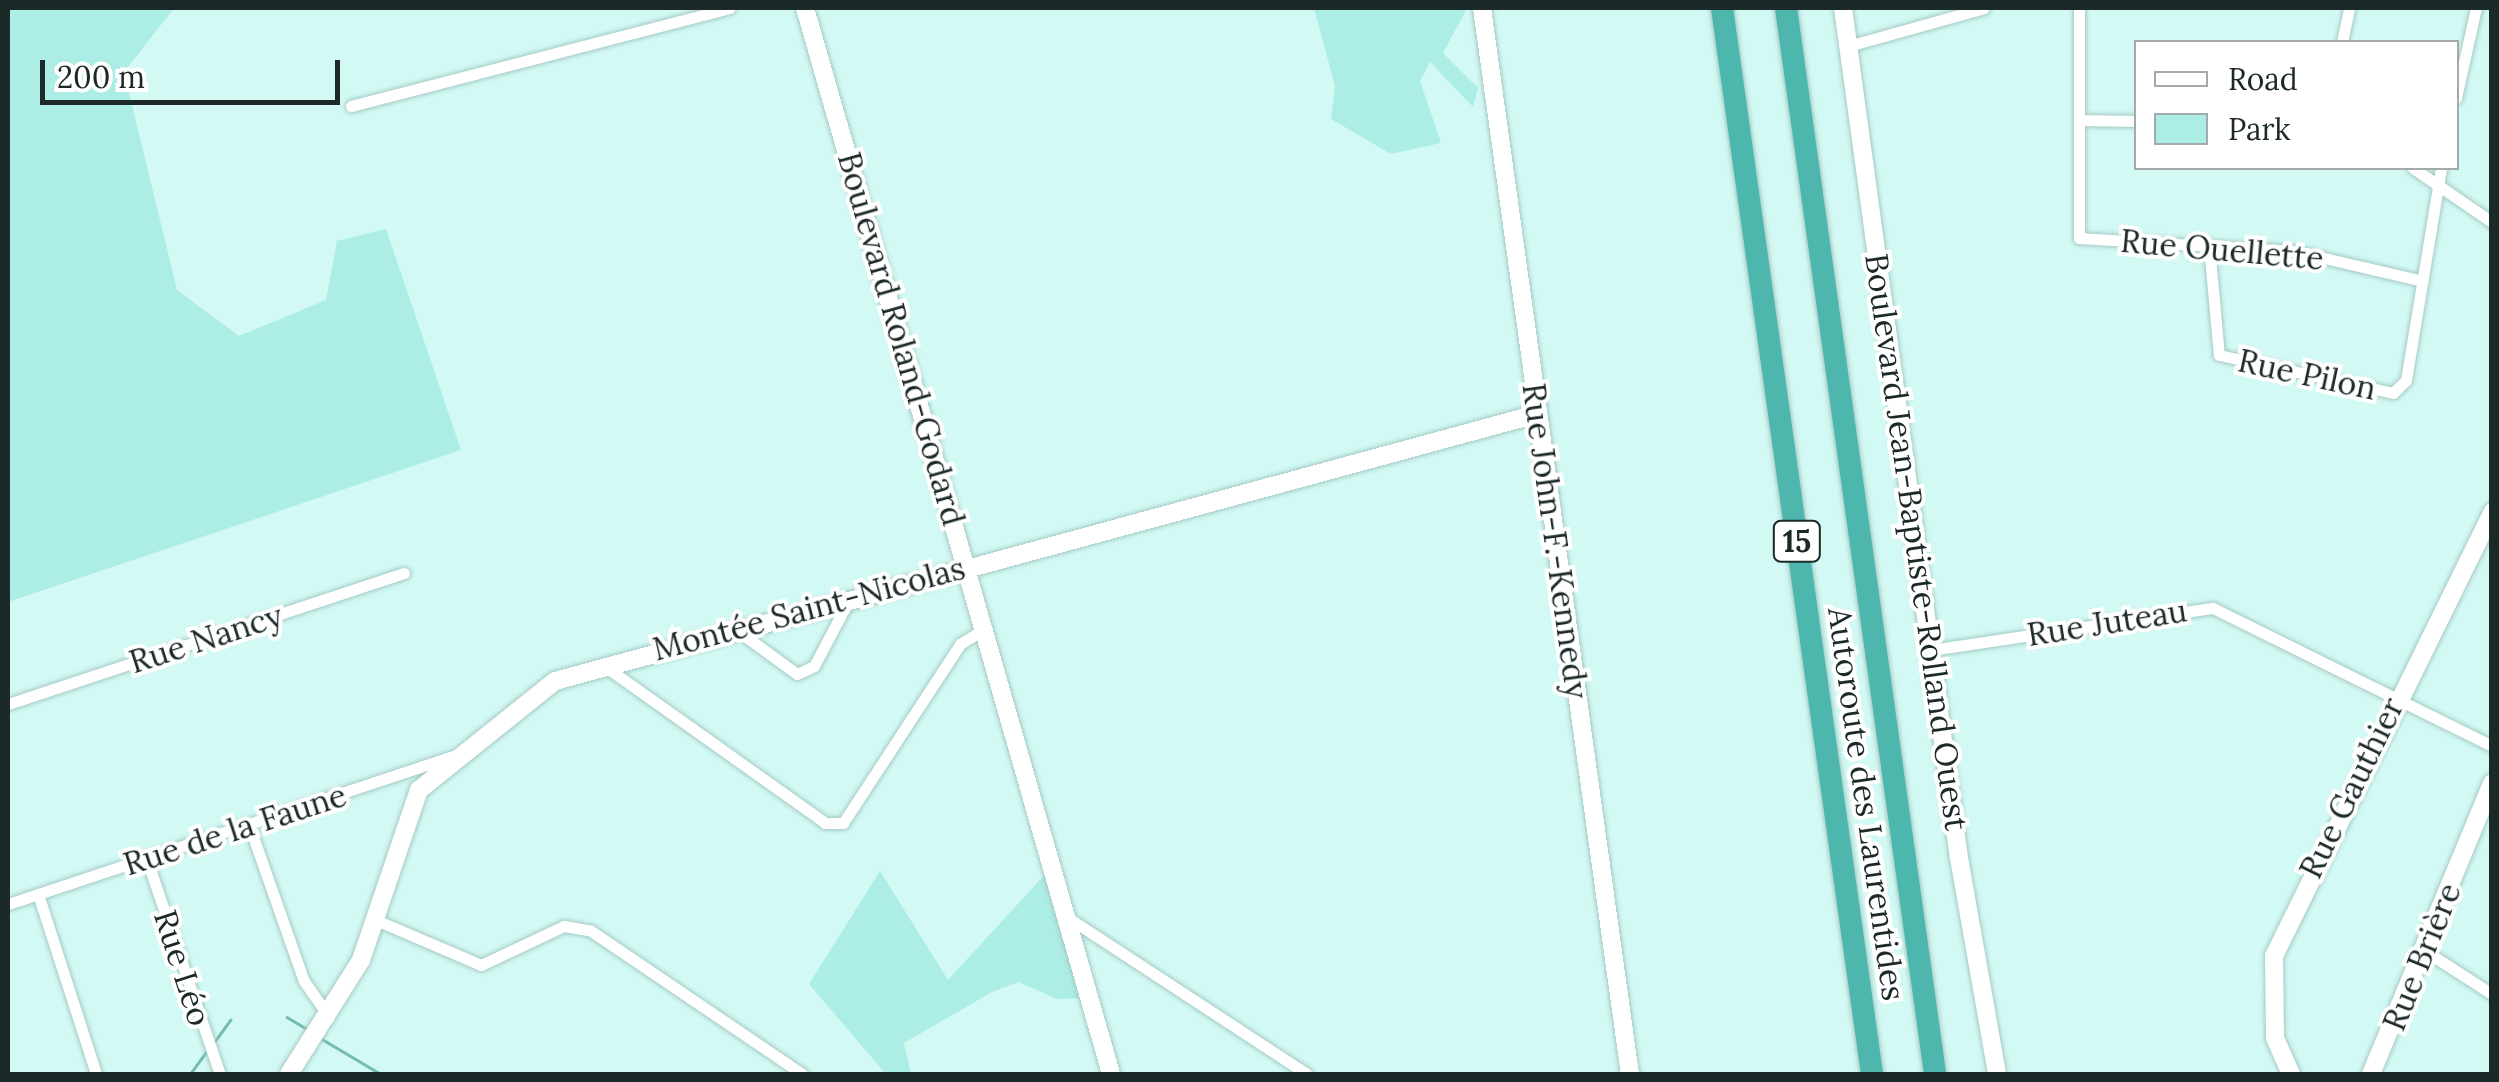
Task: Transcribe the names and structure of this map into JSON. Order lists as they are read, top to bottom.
{
  "streets": {
    "highway": ["15", "Autoroute des Laurentides"],
    "street": [
      "Rue Ouellette",
      "Boulevard Roland-Godard",
      "Rue Pilon",
      "Rue John-F.-Kennedy",
      "Boulevard Jean-Baptiste-Rolland Ouest",
      "Montée Saint-Nicolas",
      "Rue Juteau",
      "Rue Nancy",
      "Rue Gauthier",
      "Rue de la Faune",
      "Rue Brière",
      "Rue Léo"
    ]
  },
  "crossings": [
    ["Rue Ouellette", "Rue Pilon"],
    ["Boulevard Roland-Godard", "Montée Saint-Nicolas"],
    ["Rue John-F.-Kennedy", "Montée Saint-Nicolas"],
    ["Boulevard Jean-Baptiste-Rolland Ouest", "Rue Juteau"],
    ["Montée Saint-Nicolas", "Rue de la Faune"],
    ["Rue Juteau", "Rue Gauthier"],
    ["Rue de la Faune", "Rue Léo"]
  ],
  "legend": ["Road", "Park"],
  "scale_bar": "200 m"
}
